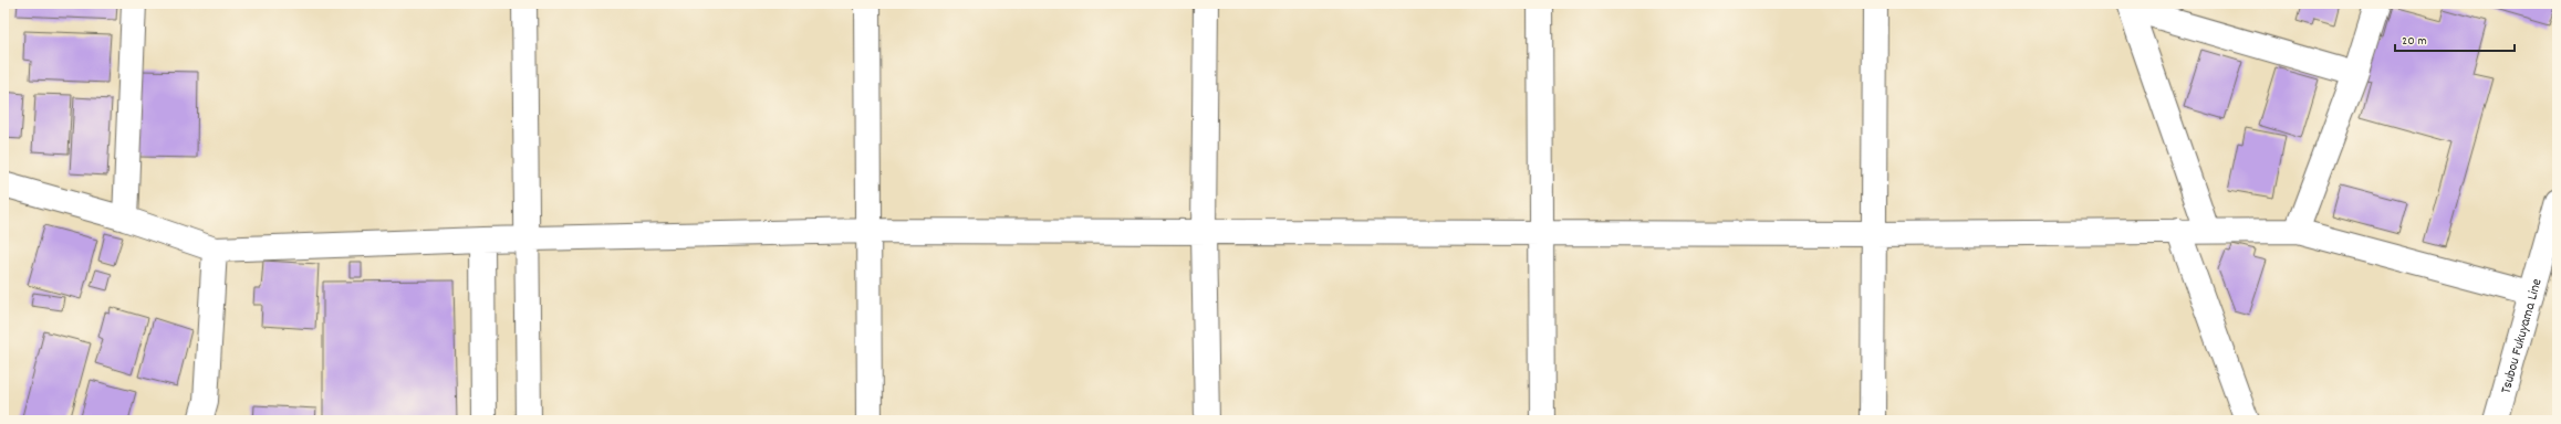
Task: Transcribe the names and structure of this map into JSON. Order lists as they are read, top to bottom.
{
  "streets": {
    "street": ["Tsubou Fukuyama Line"]
  },
  "scale_bar": "20 m"
}
